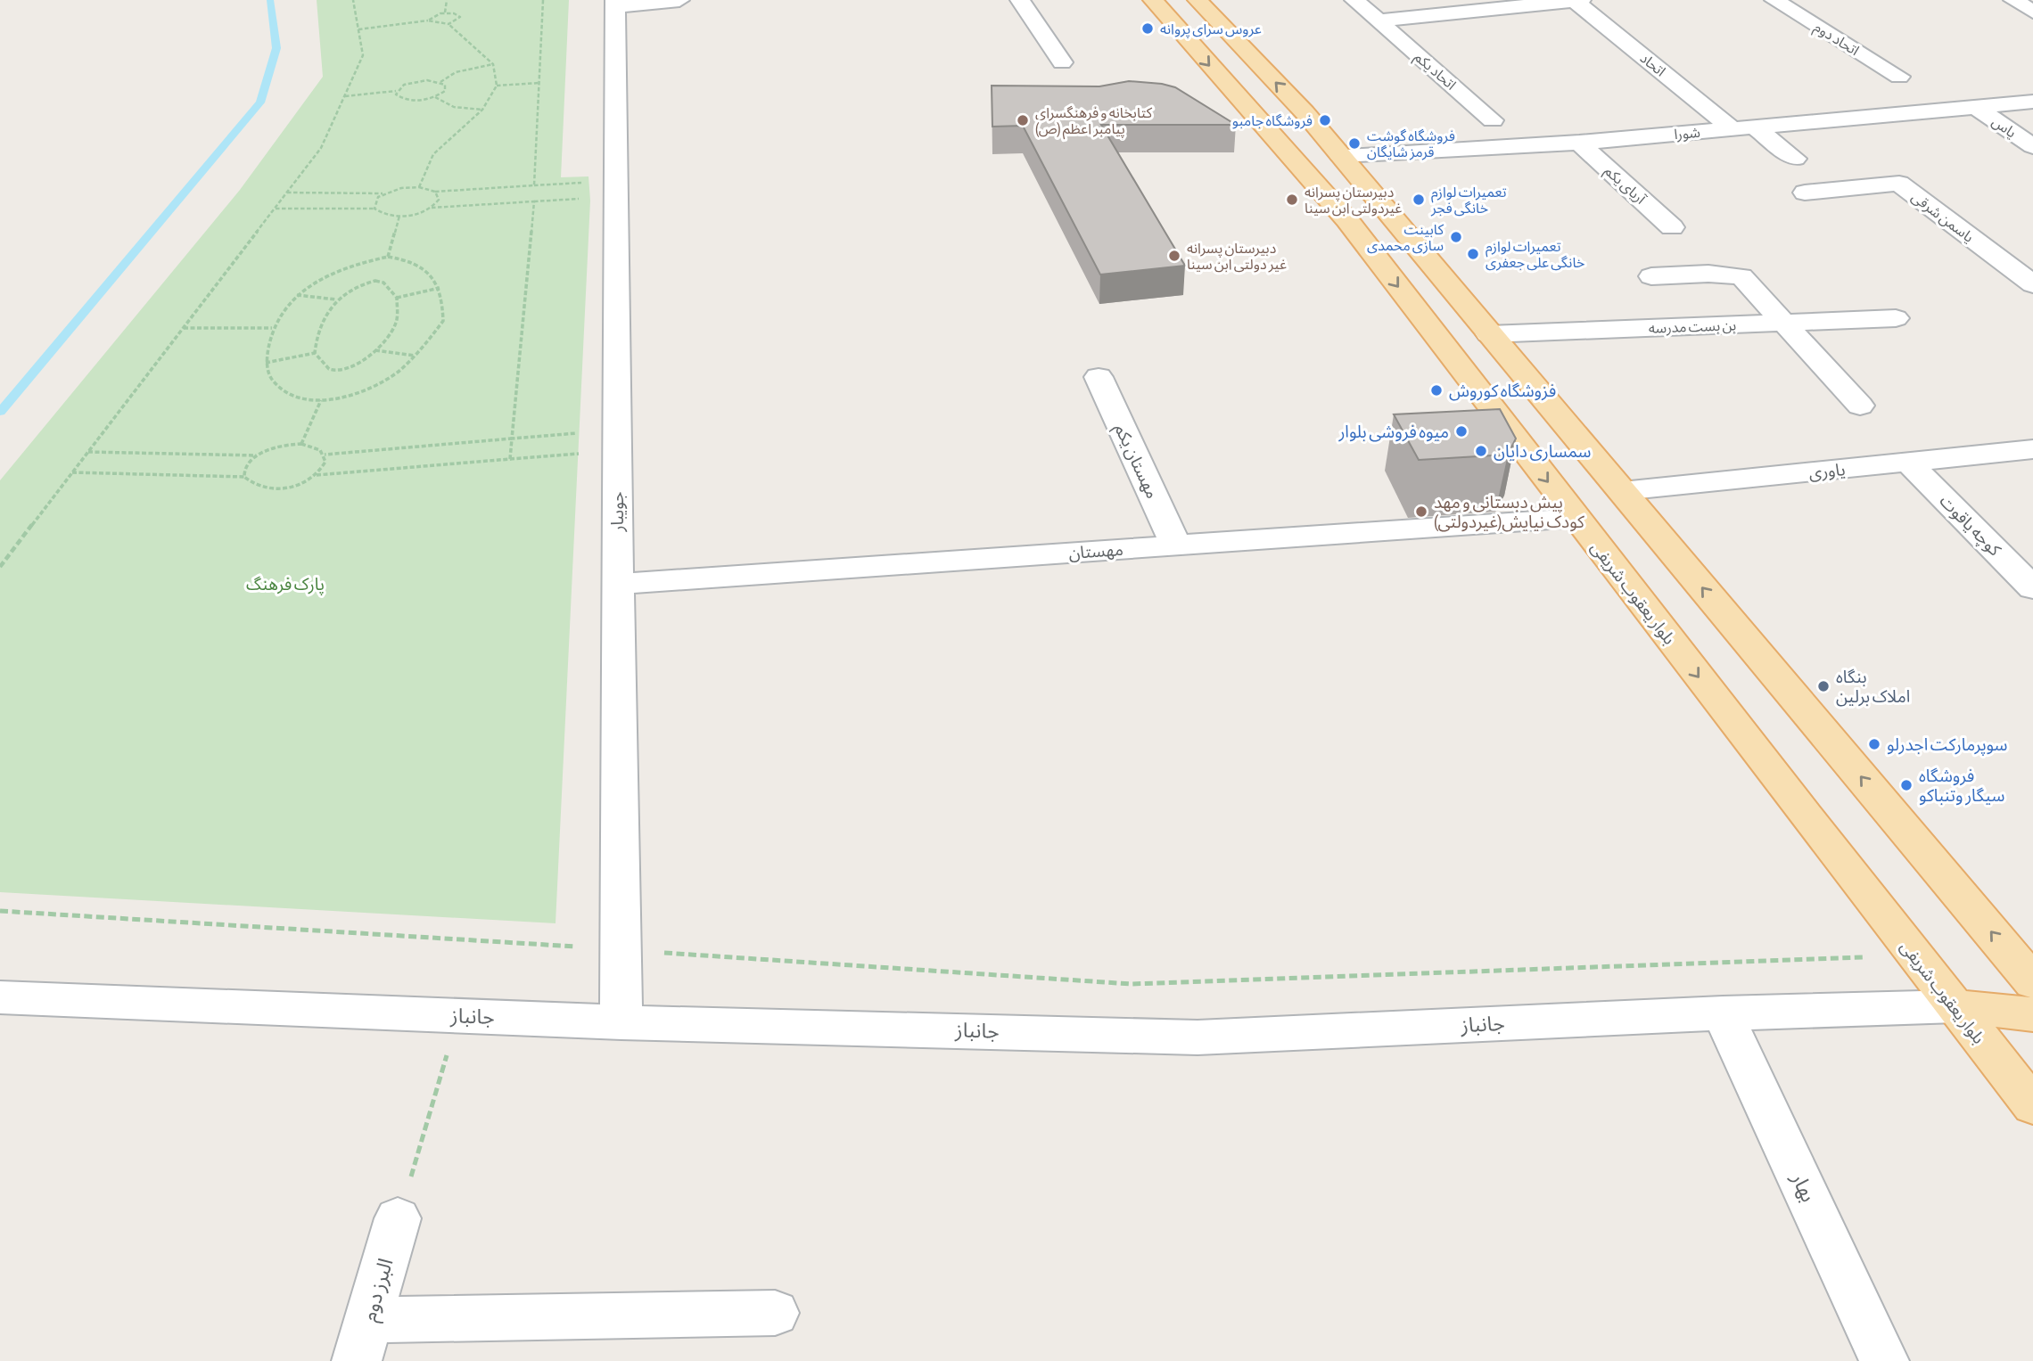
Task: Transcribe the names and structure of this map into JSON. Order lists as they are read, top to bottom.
{
  "streets": {
    "main road": ["بلوار یعقوب شریفی"],
    "street": [
      "اتحاد دوم",
      "اتحاد",
      "اتحاد یکم",
      "یاس",
      "شورا",
      "آریای یکم",
      "یاسمن شرقی",
      "بن بست مدرسه",
      "مهستان یکم",
      "یاوری",
      "جویبار",
      "کوچه یاقوت",
      "مهستان",
      "جانباز",
      "بهار",
      "البرز دوم"
    ]
  },
  "crossings": [
    ["اتحاد", "شورا"],
    ["یاس", "شورا"],
    ["شورا", "آریای یکم"],
    ["مهستان یکم", "مهستان"],
    ["یاوری", "کوچه یاقوت"],
    ["جویبار", "مهستان"],
    ["جویبار", "جانباز"],
    ["مهستان", "بلوار یعقوب شریفی"],
    ["بلوار یعقوب شریفی", "جانباز"],
    ["جانباز", "بهار"]
  ],
  "parks": ["پارک فرهنگ"],
  "places": [
    "عروس سرای پروانه",
    "کتابخانه و فرهنگسرای پیامبر اعظم (ص)",
    "فروشگاه جامبو",
    "فروشگاه گوشت قرمز شایگان",
    "دبیرستان پسرانه غیردولتی ابن سینا",
    "تعمیرات لوازم خانگی فجر",
    "کابینت سازی محمدی",
    "تعمیرات لوازم خانگی علی جعفری",
    "دبیرستان پسرانه غیر دولتی ابن سینا",
    "فزوشگاه کوروش",
    "میوه فروشی بلوار",
    "سمساری دایان",
    "پیش دبستانی و مهد کودک نیایش(غیردولتی)",
    "بنگاه املاک برلین",
    "سوپرمارکت اجدرلو",
    "فروشگاه سیگار وتنباکو"
  ]
}
